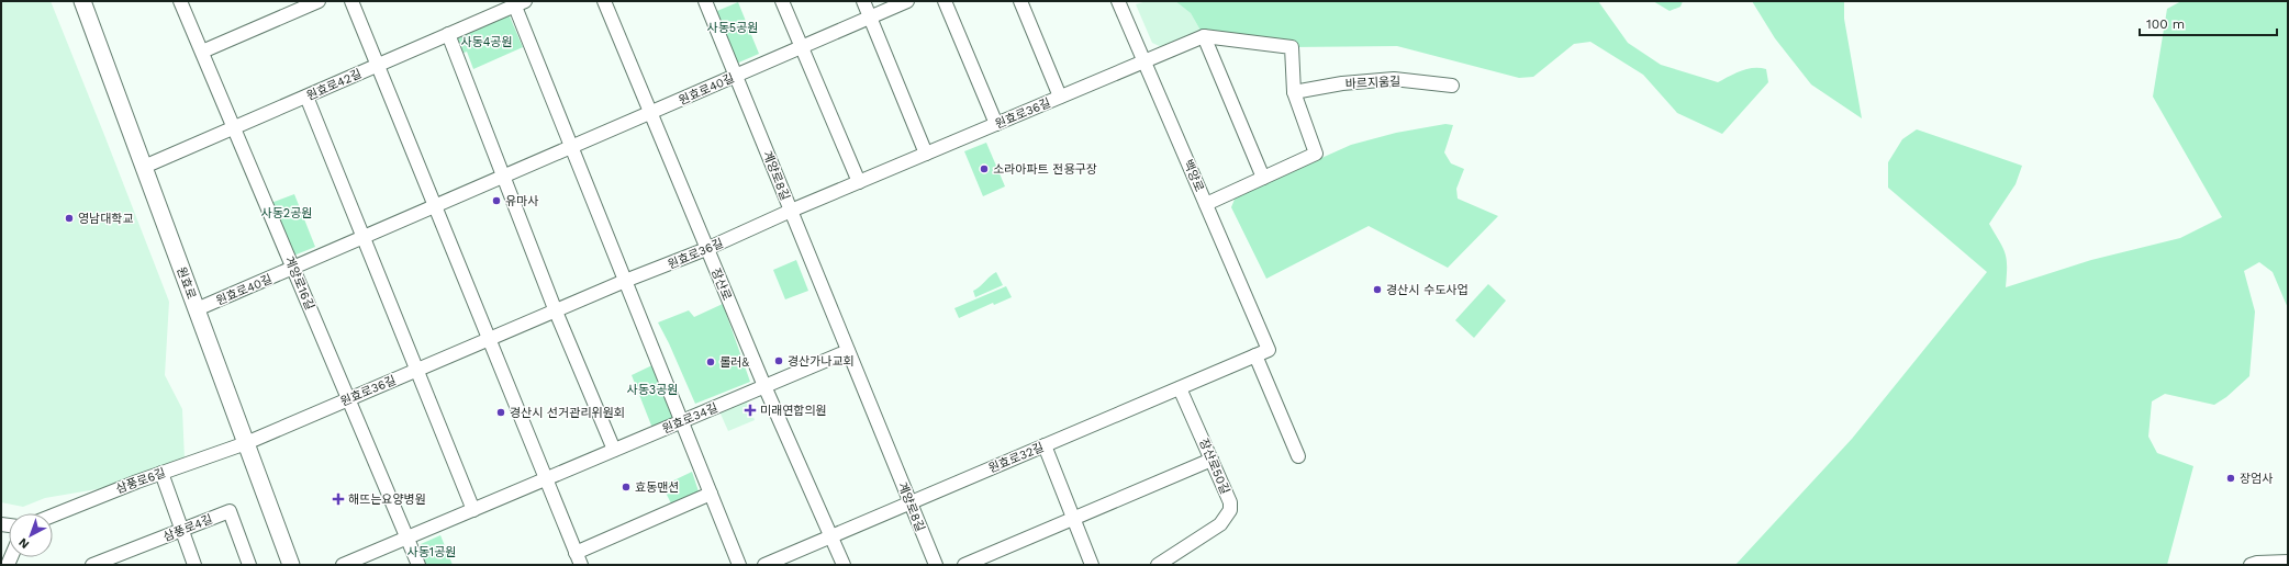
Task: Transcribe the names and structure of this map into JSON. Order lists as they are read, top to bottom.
{
  "streets": {
    "main road": ["원효로"],
    "street": [
      "바르지움길",
      "원효로42길",
      "원효로40길",
      "원효로36길",
      "계양로8길",
      "백양로",
      "계양로16길",
      "장산로",
      "원효로34길",
      "원효로32길",
      "장산로50길",
      "삼풍로6길",
      "삼풍로4길"
    ]
  },
  "crossings": [
    ["원효로42길", "원효로"],
    ["원효로42길", "계양로16길"],
    ["원효로40길", "계양로8길"],
    ["원효로40길", "원효로"],
    ["원효로40길", "계양로16길"],
    ["원효로40길", "장산로"],
    ["원효로36길", "계양로8길"],
    ["원효로36길", "백양로"],
    ["원효로36길", "원효로"],
    ["원효로36길", "계양로16길"],
    ["원효로36길", "장산로"],
    ["원효로36길", "삼풍로6길"],
    ["계양로8길", "원효로32길"],
    ["백양로", "원효로32길"],
    ["원효로", "삼풍로6길"],
    ["계양로16길", "원효로34길"],
    ["장산로", "원효로34길"],
    ["장산로", "원효로32길"],
    ["원효로32길", "장산로50길"]
  ],
  "parks": [
    "사동5공원",
    "사동4공원",
    "사동2공원",
    "사동3공원",
    "사동1공원"
  ],
  "places": {
    "other": [
      "소라아파트 전용구장",
      "유마사",
      "영남대학교",
      "경산시 수도사업",
      "경산가나교회",
      "롤러&",
      "경산시 선거관리위원회",
      "장엄사",
      "효동맨션"
    ],
    "health": ["미래연합의원", "해뜨는요양병원"]
  },
  "scale_bar": "100 m",
  "north": "bottom left"
}
